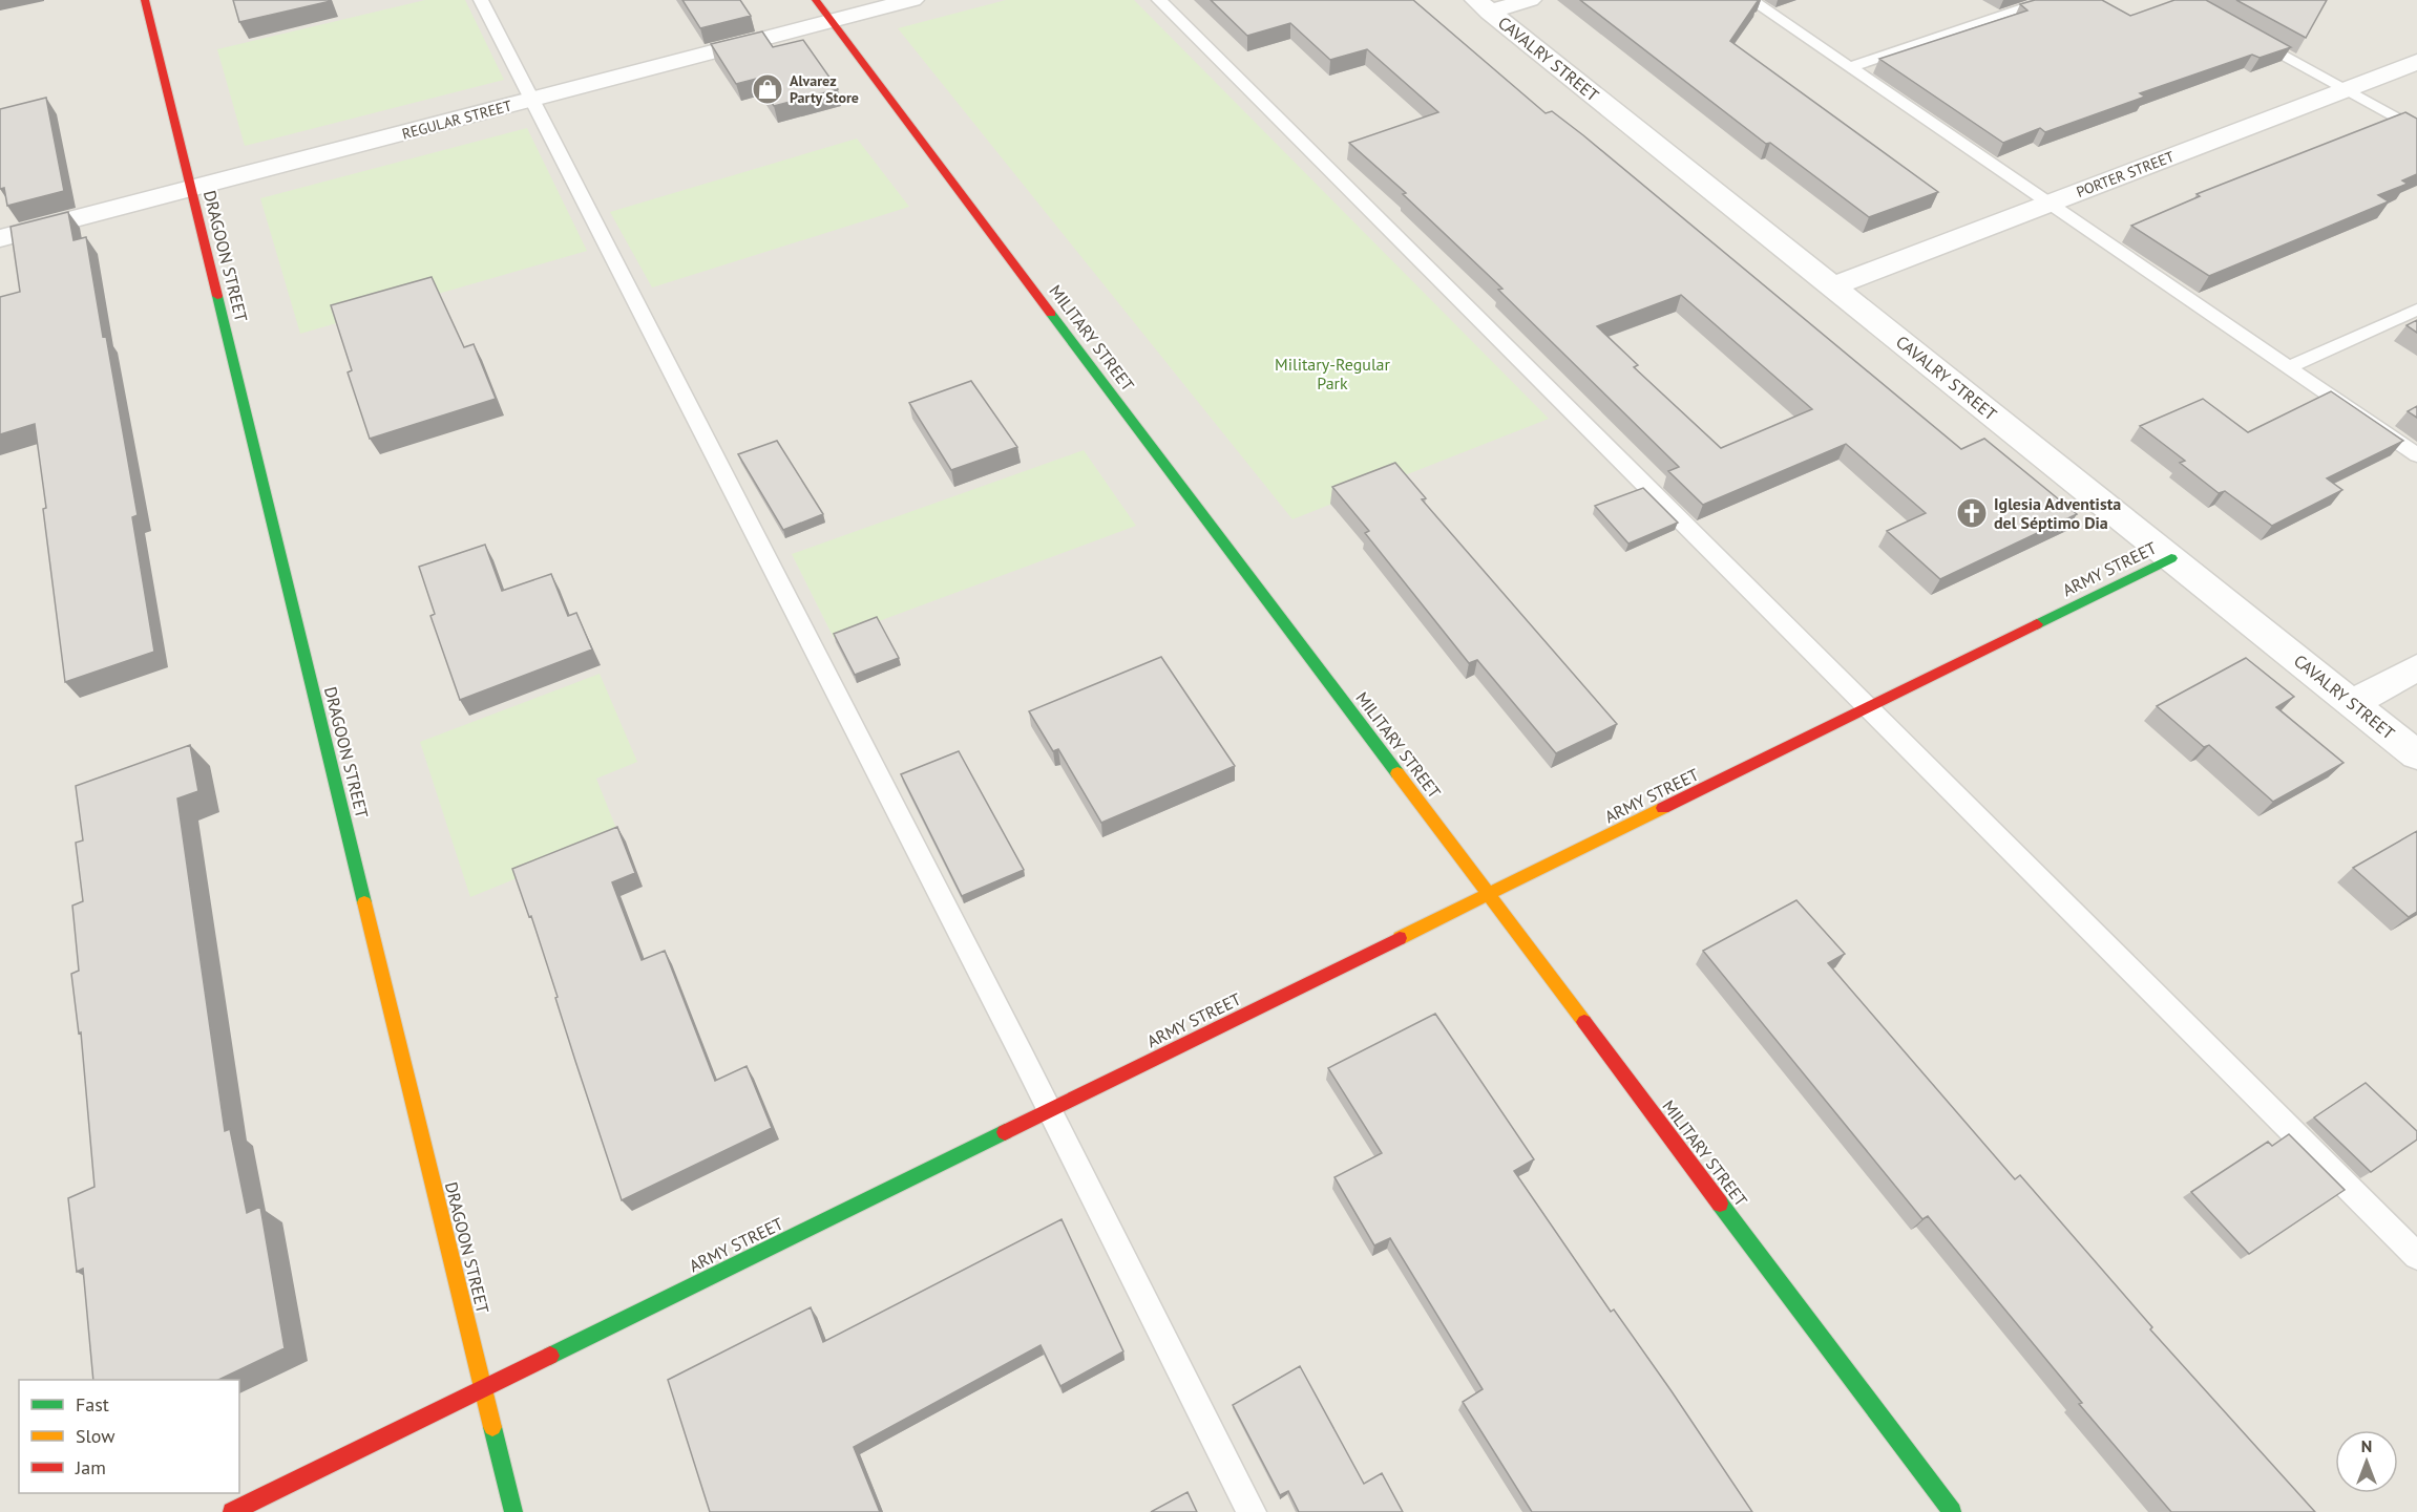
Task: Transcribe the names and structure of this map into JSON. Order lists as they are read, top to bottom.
{
  "streets": {
    "street": [
      "CAVALRY STREET",
      "REGULAR STREET",
      "PORTER STREET",
      "DRAGOON STREET",
      "MILITARY STREET",
      "ARMY STREET"
    ]
  },
  "crossings": [
    ["CAVALRY STREET", "PORTER STREET"],
    ["CAVALRY STREET", "ARMY STREET"],
    ["REGULAR STREET", "DRAGOON STREET"],
    ["REGULAR STREET", "MILITARY STREET"],
    ["DRAGOON STREET", "ARMY STREET"],
    ["MILITARY STREET", "ARMY STREET"]
  ],
  "parks": ["Military-Regular Park"],
  "places": {
    "shop": ["Alvarez Party Store"],
    "church": ["Iglesia Adventista del Séptimo Dia"]
  },
  "legend": ["Fast", "Slow", "Jam"],
  "north": "top"
}
